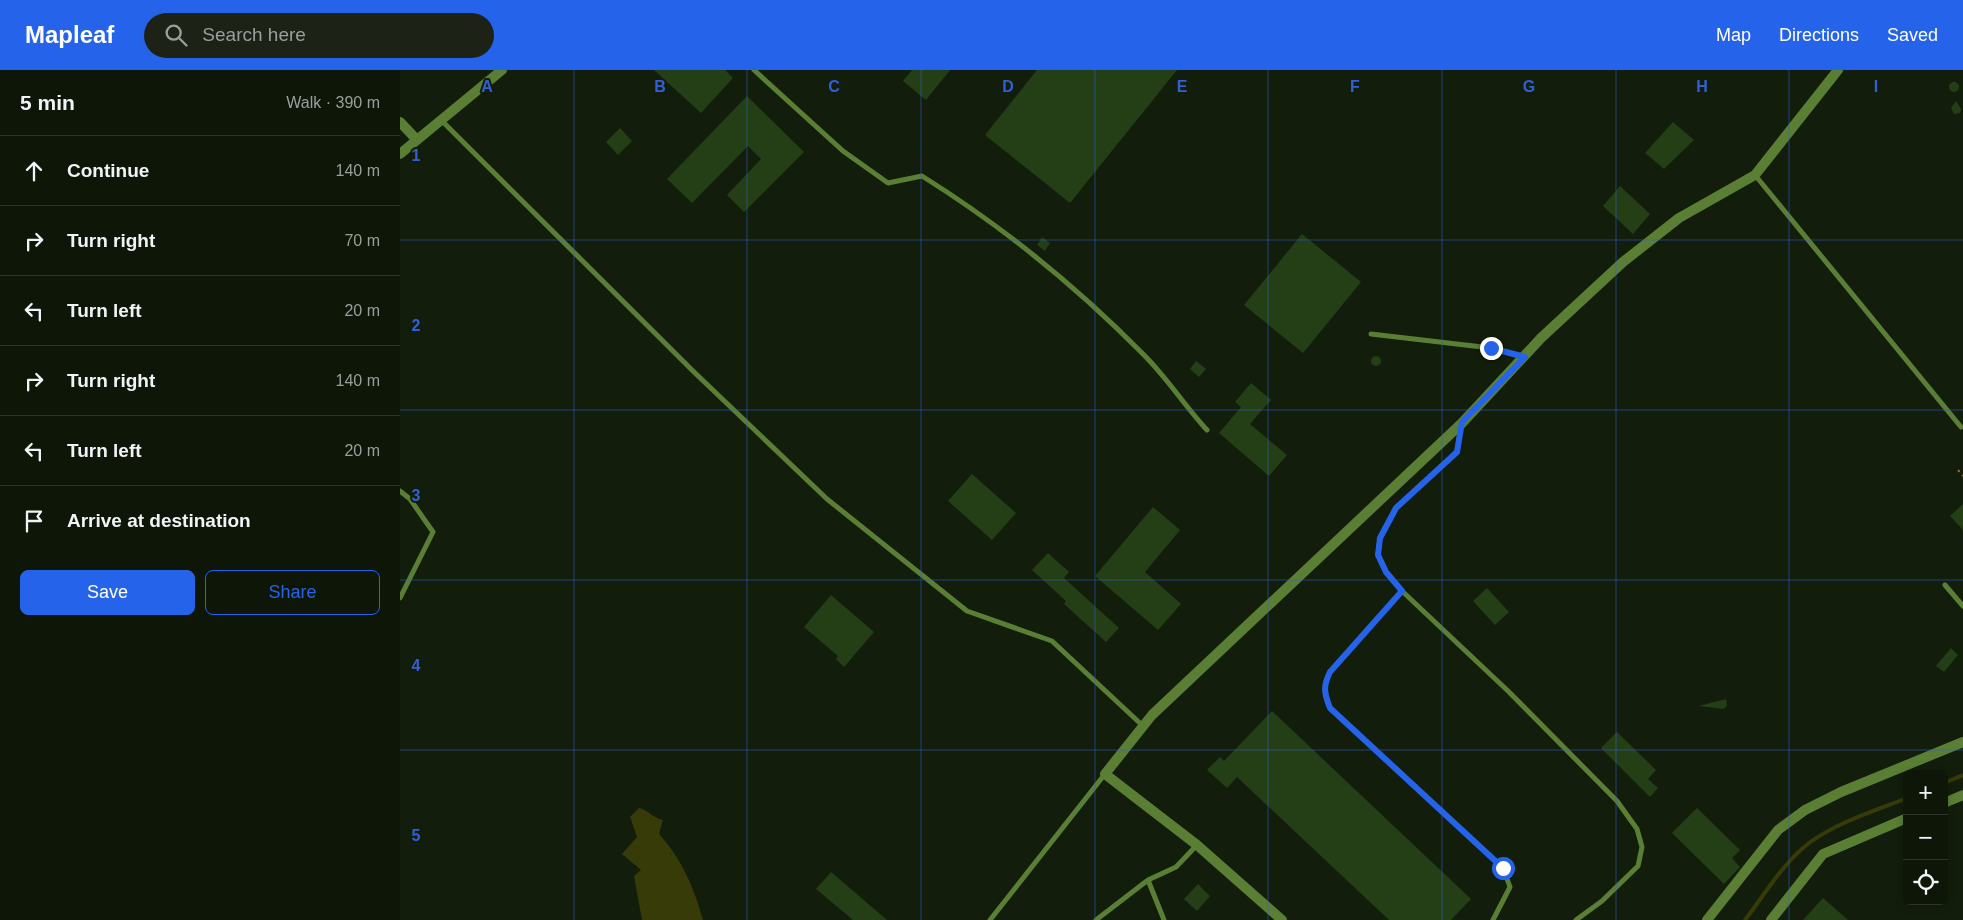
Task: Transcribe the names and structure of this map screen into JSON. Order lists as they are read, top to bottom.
{
  "page": {
    "header": "Mapleaf",
    "search": "Search here",
    "nav": ["Map", "Directions", "Saved"],
    "heading": ["5 min", "Walk · 390 m"],
    "list": [
      ["Continue", "140 m"],
      ["Turn right", "70 m"],
      ["Turn left", "20 m"],
      ["Turn right", "140 m"],
      ["Turn left", "20 m"],
      "Arrive at destination"
    ],
    "buttons": ["Save", "Share"],
    "map_buttons": ["+", "−"]
  },
  "grid": {
    "columns": [
      "A",
      "B",
      "C",
      "D",
      "E",
      "F",
      "G",
      "H",
      "I"
    ],
    "rows": [
      "1",
      "2",
      "3",
      "4",
      "5"
    ]
  }
}
